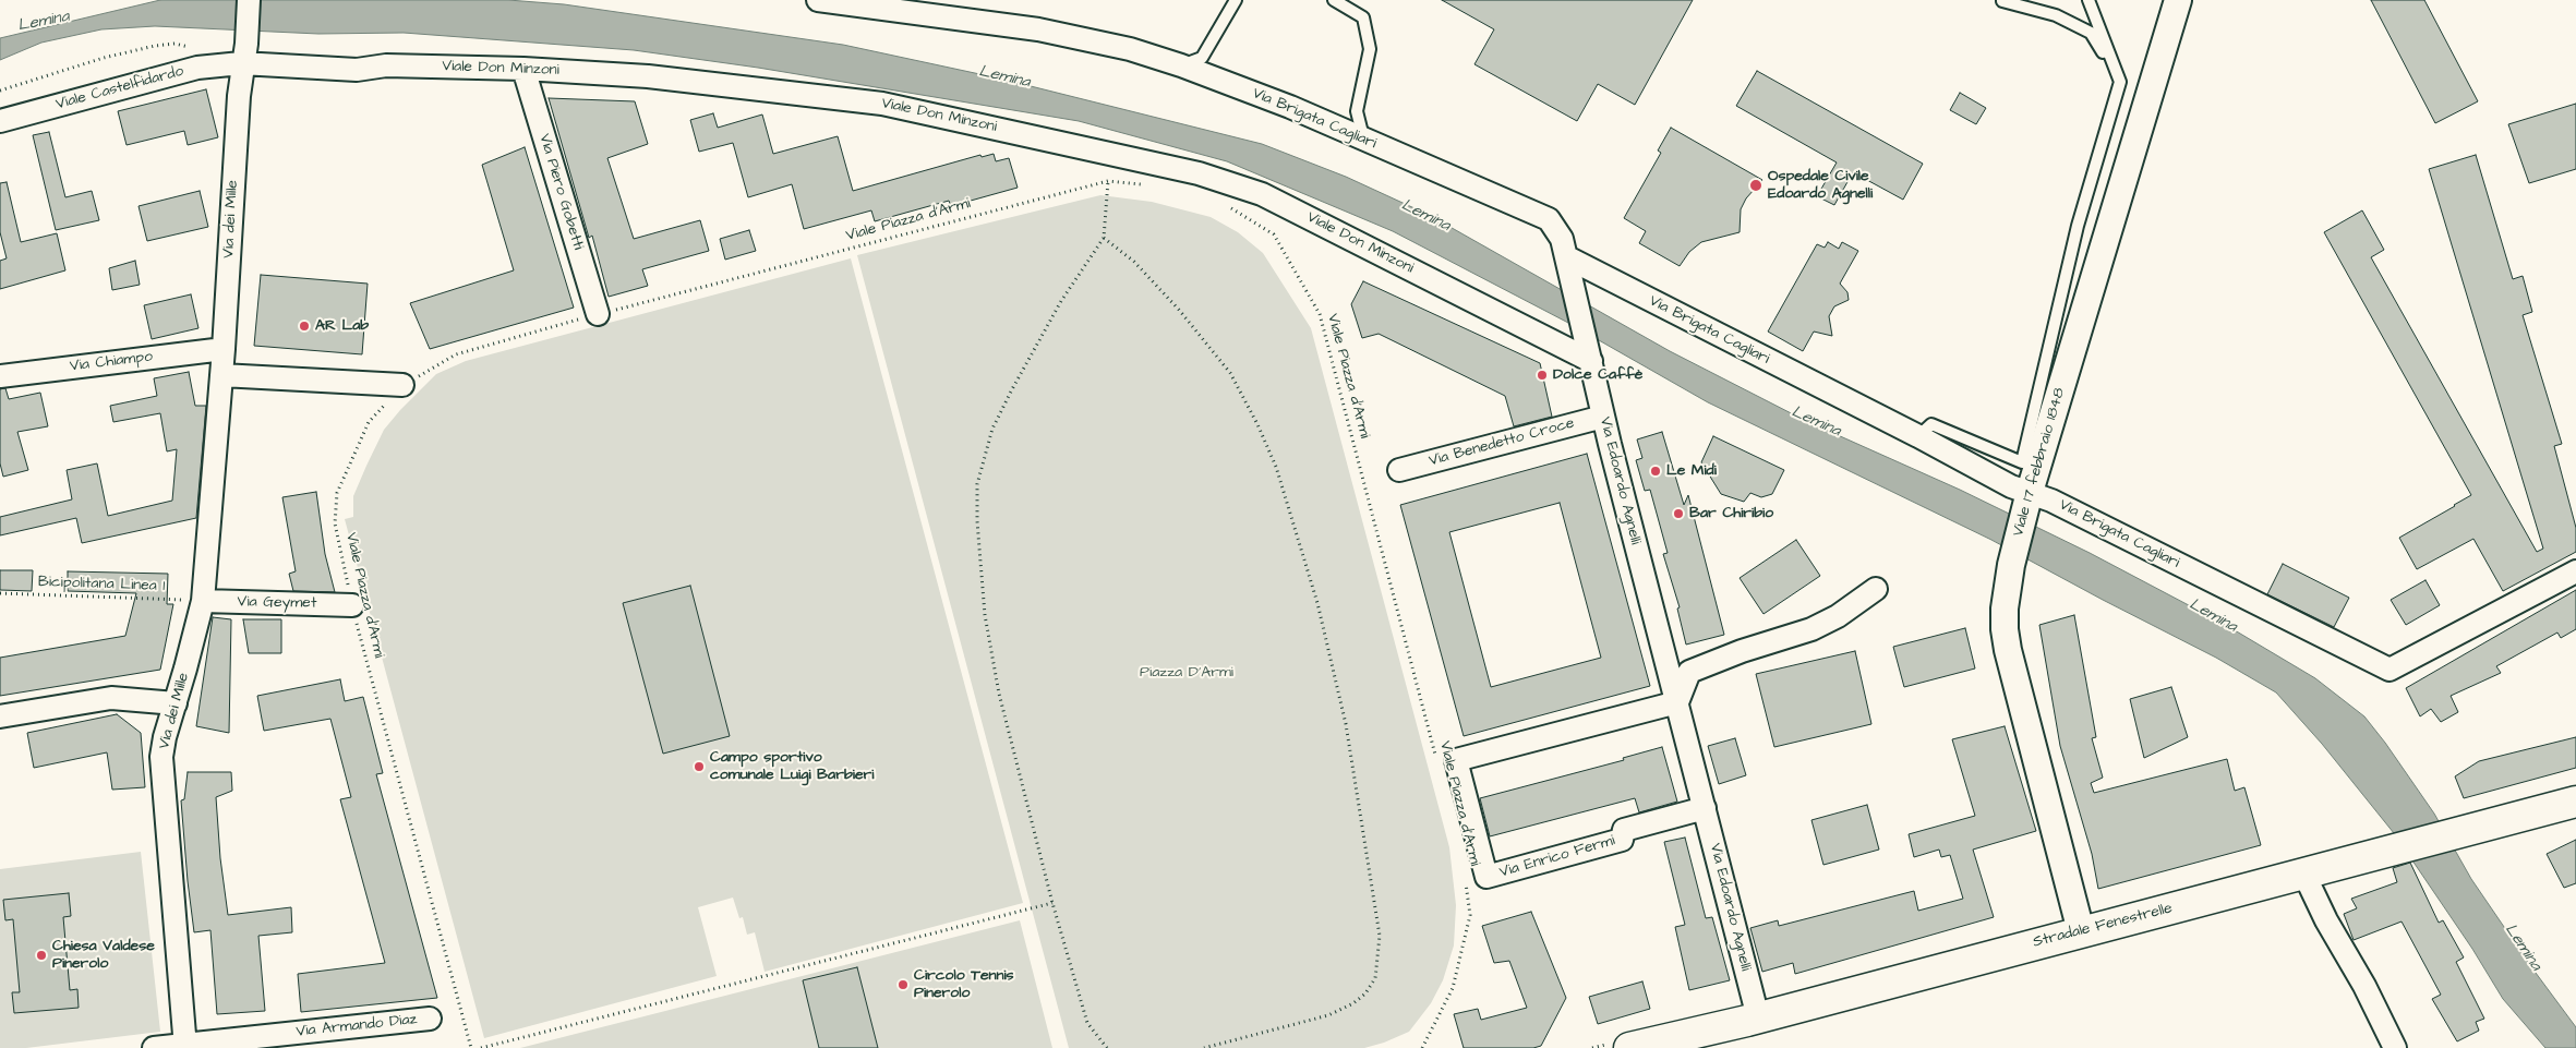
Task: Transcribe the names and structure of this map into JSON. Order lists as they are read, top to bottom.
{
  "streets": {
    "main road": ["Stradale Fenestrelle"],
    "street": [
      "Viale Don Minzoni",
      "Viale Castelfidardo",
      "Via Brigata Cagliari",
      "Via Piero Gobetti",
      "Via dei Mille",
      "Via Chiampo",
      "Via Benedetto Croce",
      "Viale 17 febbraio 1848",
      "Via Edoardo Agnelli",
      "Via Geymet",
      "Via Enrico Fermi",
      "Via Armando Diaz"
    ],
    "path": ["Viale Piazza d'Armi", "Bicipolitana Linea 1"]
  },
  "crossings": [
    ["Viale Don Minzoni", "Viale Castelfidardo"],
    ["Viale Don Minzoni", "Via Piero Gobetti"],
    ["Viale Don Minzoni", "Via dei Mille"],
    ["Viale Don Minzoni", "Via Edoardo Agnelli"],
    ["Viale Castelfidardo", "Via dei Mille"],
    ["Via Brigata Cagliari", "Viale 17 febbraio 1848"],
    ["Via Brigata Cagliari", "Via Edoardo Agnelli"],
    ["Via Piero Gobetti", "Viale Piazza d'Armi"],
    ["Via dei Mille", "Via Chiampo"],
    ["Via dei Mille", "Bicipolitana Linea 1"],
    ["Via dei Mille", "Via Geymet"],
    ["Via dei Mille", "Via Armando Diaz"],
    ["Viale Piazza d'Armi", "Via Geymet"],
    ["Viale Piazza d'Armi", "Via Enrico Fermi"],
    ["Via Benedetto Croce", "Via Edoardo Agnelli"],
    ["Viale 17 febbraio 1848", "Stradale Fenestrelle"],
    ["Via Edoardo Agnelli", "Via Enrico Fermi"],
    ["Via Edoardo Agnelli", "Stradale Fenestrelle"],
    ["Bicipolitana Linea 1", "Via Geymet"]
  ],
  "water": ["Lemina"],
  "parks": ["Piazza D'Armi"],
  "places": [
    "Ospedale Civile Edoardo Agnelli",
    "AR Lab",
    "Dolce Caffè",
    "Le Midi",
    "Bar Chiribio",
    "Campo sportivo comunale Luigi Barbieri",
    "Chiesa Valdese Pinerolo",
    "Circolo Tennis Pinerolo"
  ]
}
